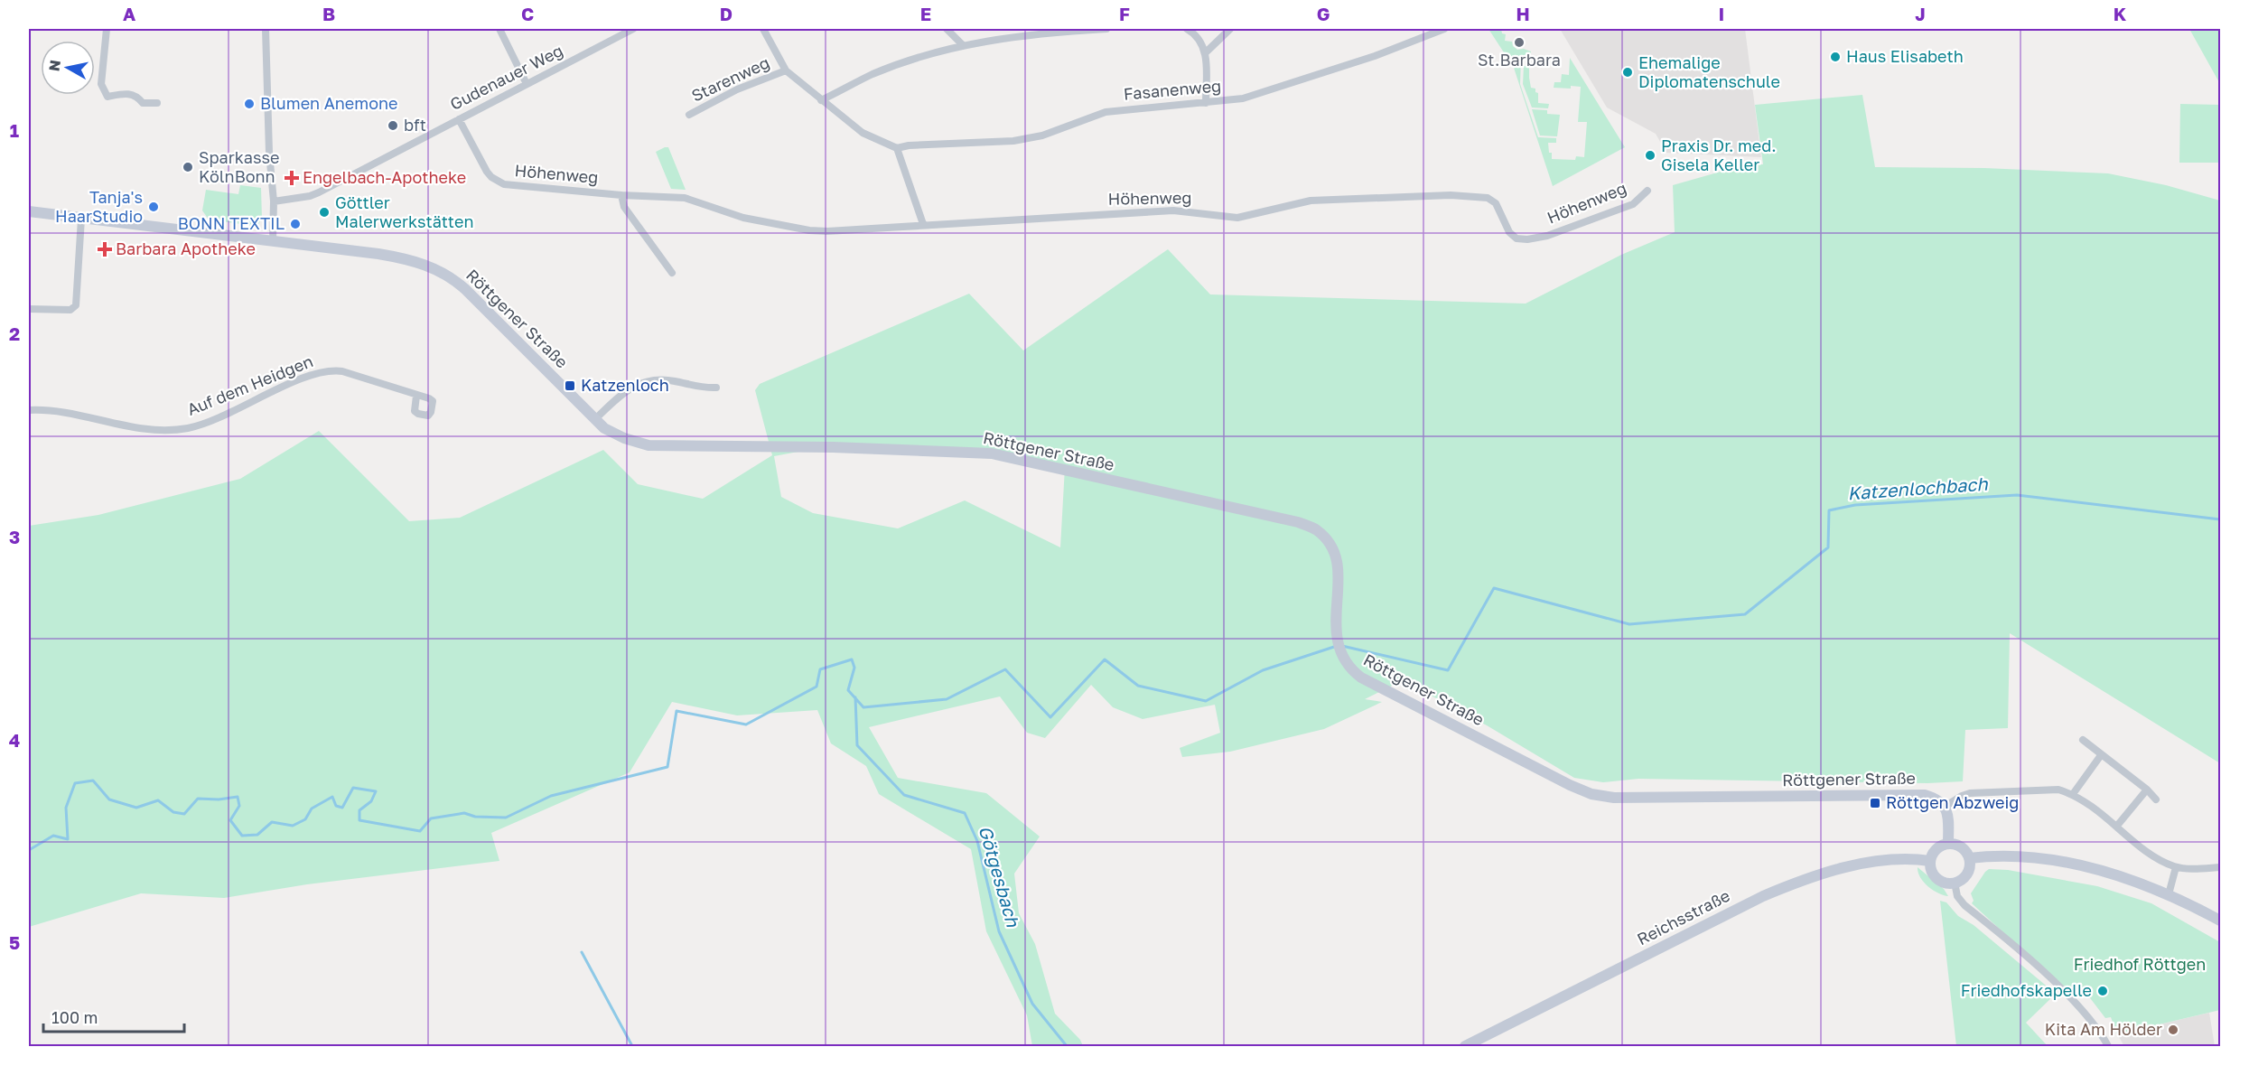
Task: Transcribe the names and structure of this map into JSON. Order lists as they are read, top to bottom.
{
  "streets": {
    "street": [
      "Gudenauer Weg",
      "Starenweg",
      "Fasanenweg",
      "Höhenweg",
      "Röttgener Straße",
      "Auf dem Heidgen",
      "Reichsstraße"
    ]
  },
  "crossings": [
    ["Gudenauer Weg", "Höhenweg"]
  ],
  "water": ["Katzenlochbach", "Götgesbach"],
  "parks": ["Friedhof Röttgen"],
  "places": {
    "other": [
      "St.Barbara",
      "Haus Elisabeth",
      "Ehemalige Diplomatenschule",
      "Blumen Anemone",
      "bft",
      "Praxis Dr. med. Gisela Keller",
      "Sparkasse KölnBonn",
      "Tanja's HaarStudio",
      "Göttler Malerwerkstätten",
      "BONN TEXTIL",
      "Friedhofskapelle",
      "Kita Am Hölder"
    ],
    "health": ["Engelbach-Apotheke", "Barbara Apotheke"],
    "transit": ["Katzenloch", "Röttgen Abzweig"]
  },
  "scale_bar": "100 m",
  "north": "left",
  "grid": {
    "columns": [
      "A",
      "B",
      "C",
      "D",
      "E",
      "F",
      "G",
      "H",
      "I",
      "J",
      "K"
    ],
    "rows": [
      "1",
      "2",
      "3",
      "4",
      "5"
    ]
  }
}
